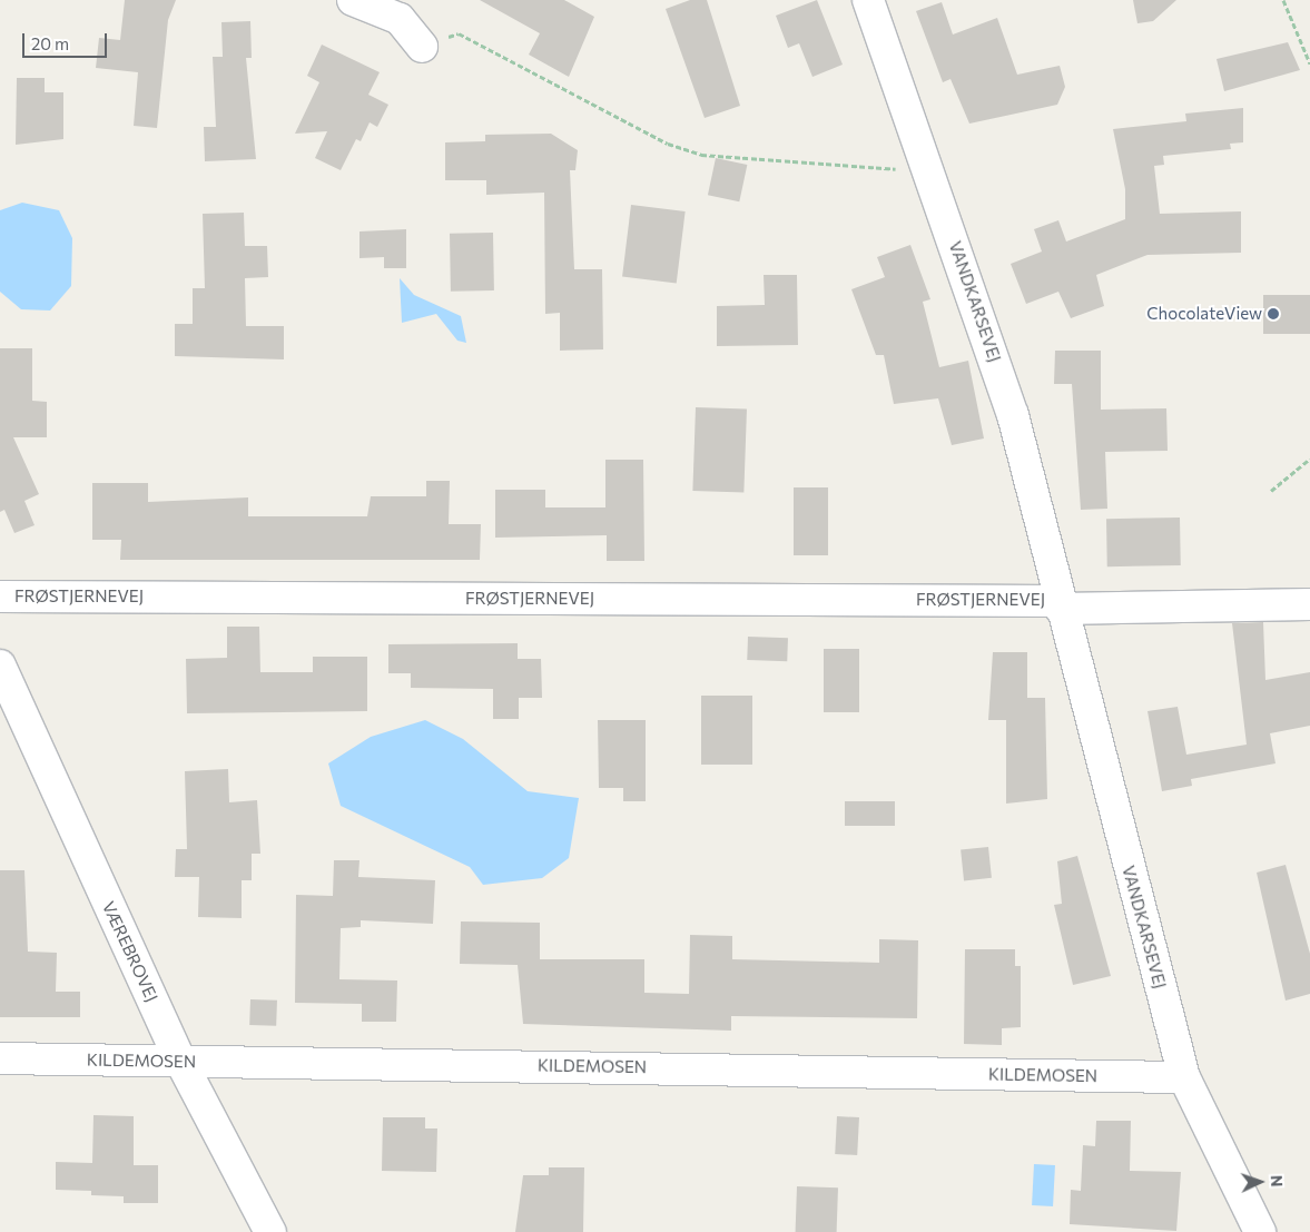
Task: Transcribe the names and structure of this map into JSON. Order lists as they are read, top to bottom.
{
  "streets": {
    "street": [
      "VANDKARSEVEJ",
      "FRØSTJERNEVEJ",
      "VÆREBROVEJ",
      "KILDEMOSEN"
    ]
  },
  "crossings": [
    ["VANDKARSEVEJ", "FRØSTJERNEVEJ"],
    ["VANDKARSEVEJ", "KILDEMOSEN"],
    ["VÆREBROVEJ", "KILDEMOSEN"]
  ],
  "places": ["ChocolateView"],
  "scale_bar": "20 m",
  "north": "right"
}
